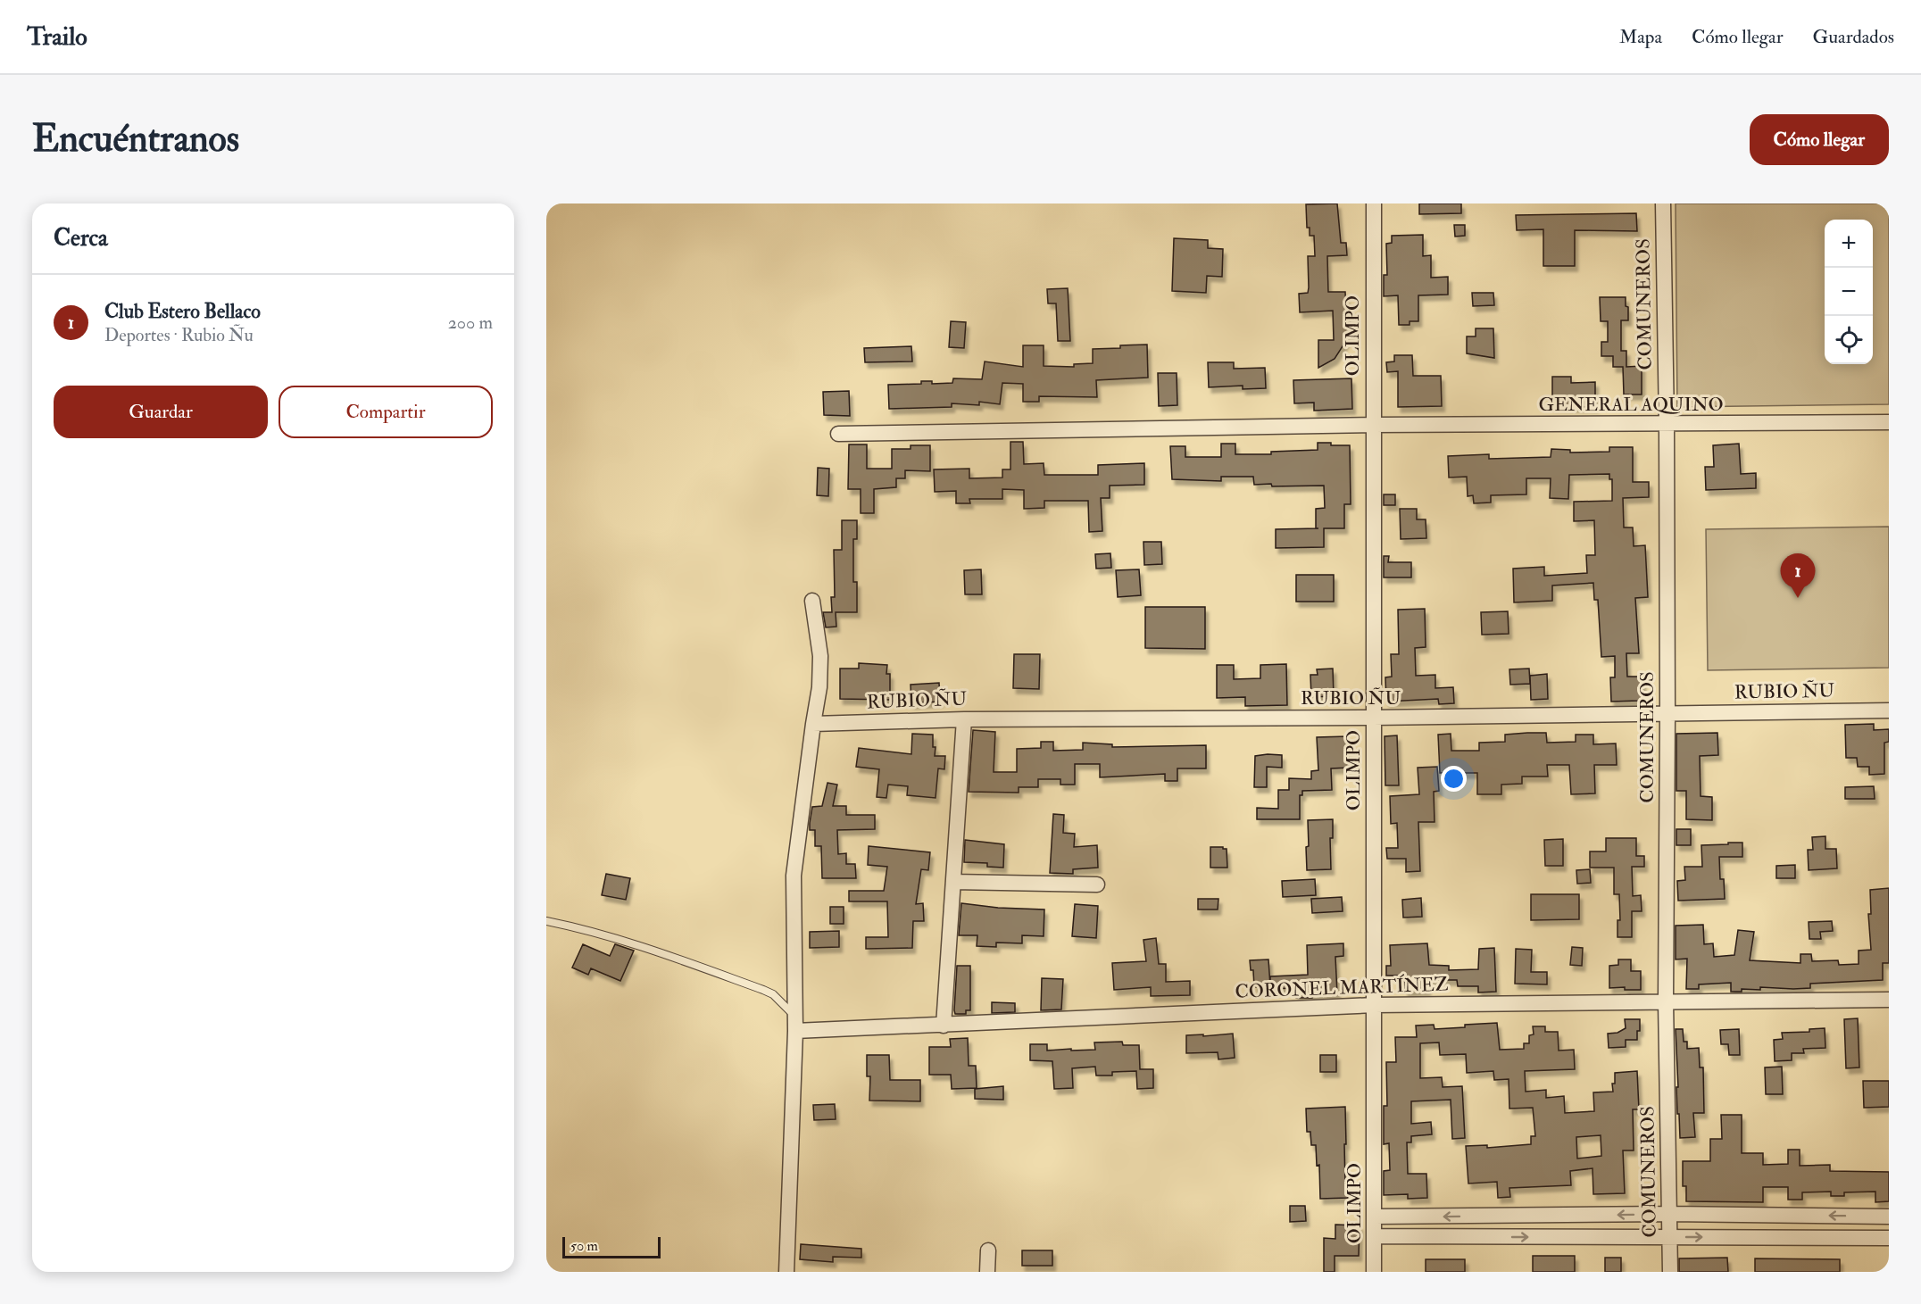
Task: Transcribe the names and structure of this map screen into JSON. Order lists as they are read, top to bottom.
{
  "streets": {
    "street": [
      "COMUNEROS",
      "OLIMPO",
      "GENERAL AQUINO",
      "RUBIO ÑU",
      "CORONEL MARTÍNEZ"
    ]
  },
  "crossings": [
    ["COMUNEROS", "GENERAL AQUINO"],
    ["COMUNEROS", "RUBIO ÑU"],
    ["COMUNEROS", "CORONEL MARTÍNEZ"],
    ["OLIMPO", "GENERAL AQUINO"],
    ["OLIMPO", "RUBIO ÑU"],
    ["OLIMPO", "CORONEL MARTÍNEZ"]
  ],
  "scale_bar": "50 m",
  "page": {
    "header": "Trailo",
    "nav": ["Mapa", "Cómo llegar", "Guardados"],
    "buttons": [
      "Cómo llegar",
      ["Guardar", "Compartir"]
    ],
    "title": "Encuéntranos",
    "heading": "Cerca",
    "map_buttons": ["+", "−"],
    "list": [
      {
        "mark": "1",
        "name": "Club Estero Bellaco",
        "note": "Deportes · Rubio Ñu",
        "value": "200 m"
      }
    ],
    "pins": "1",
    "scale": "50 m"
  }
}
